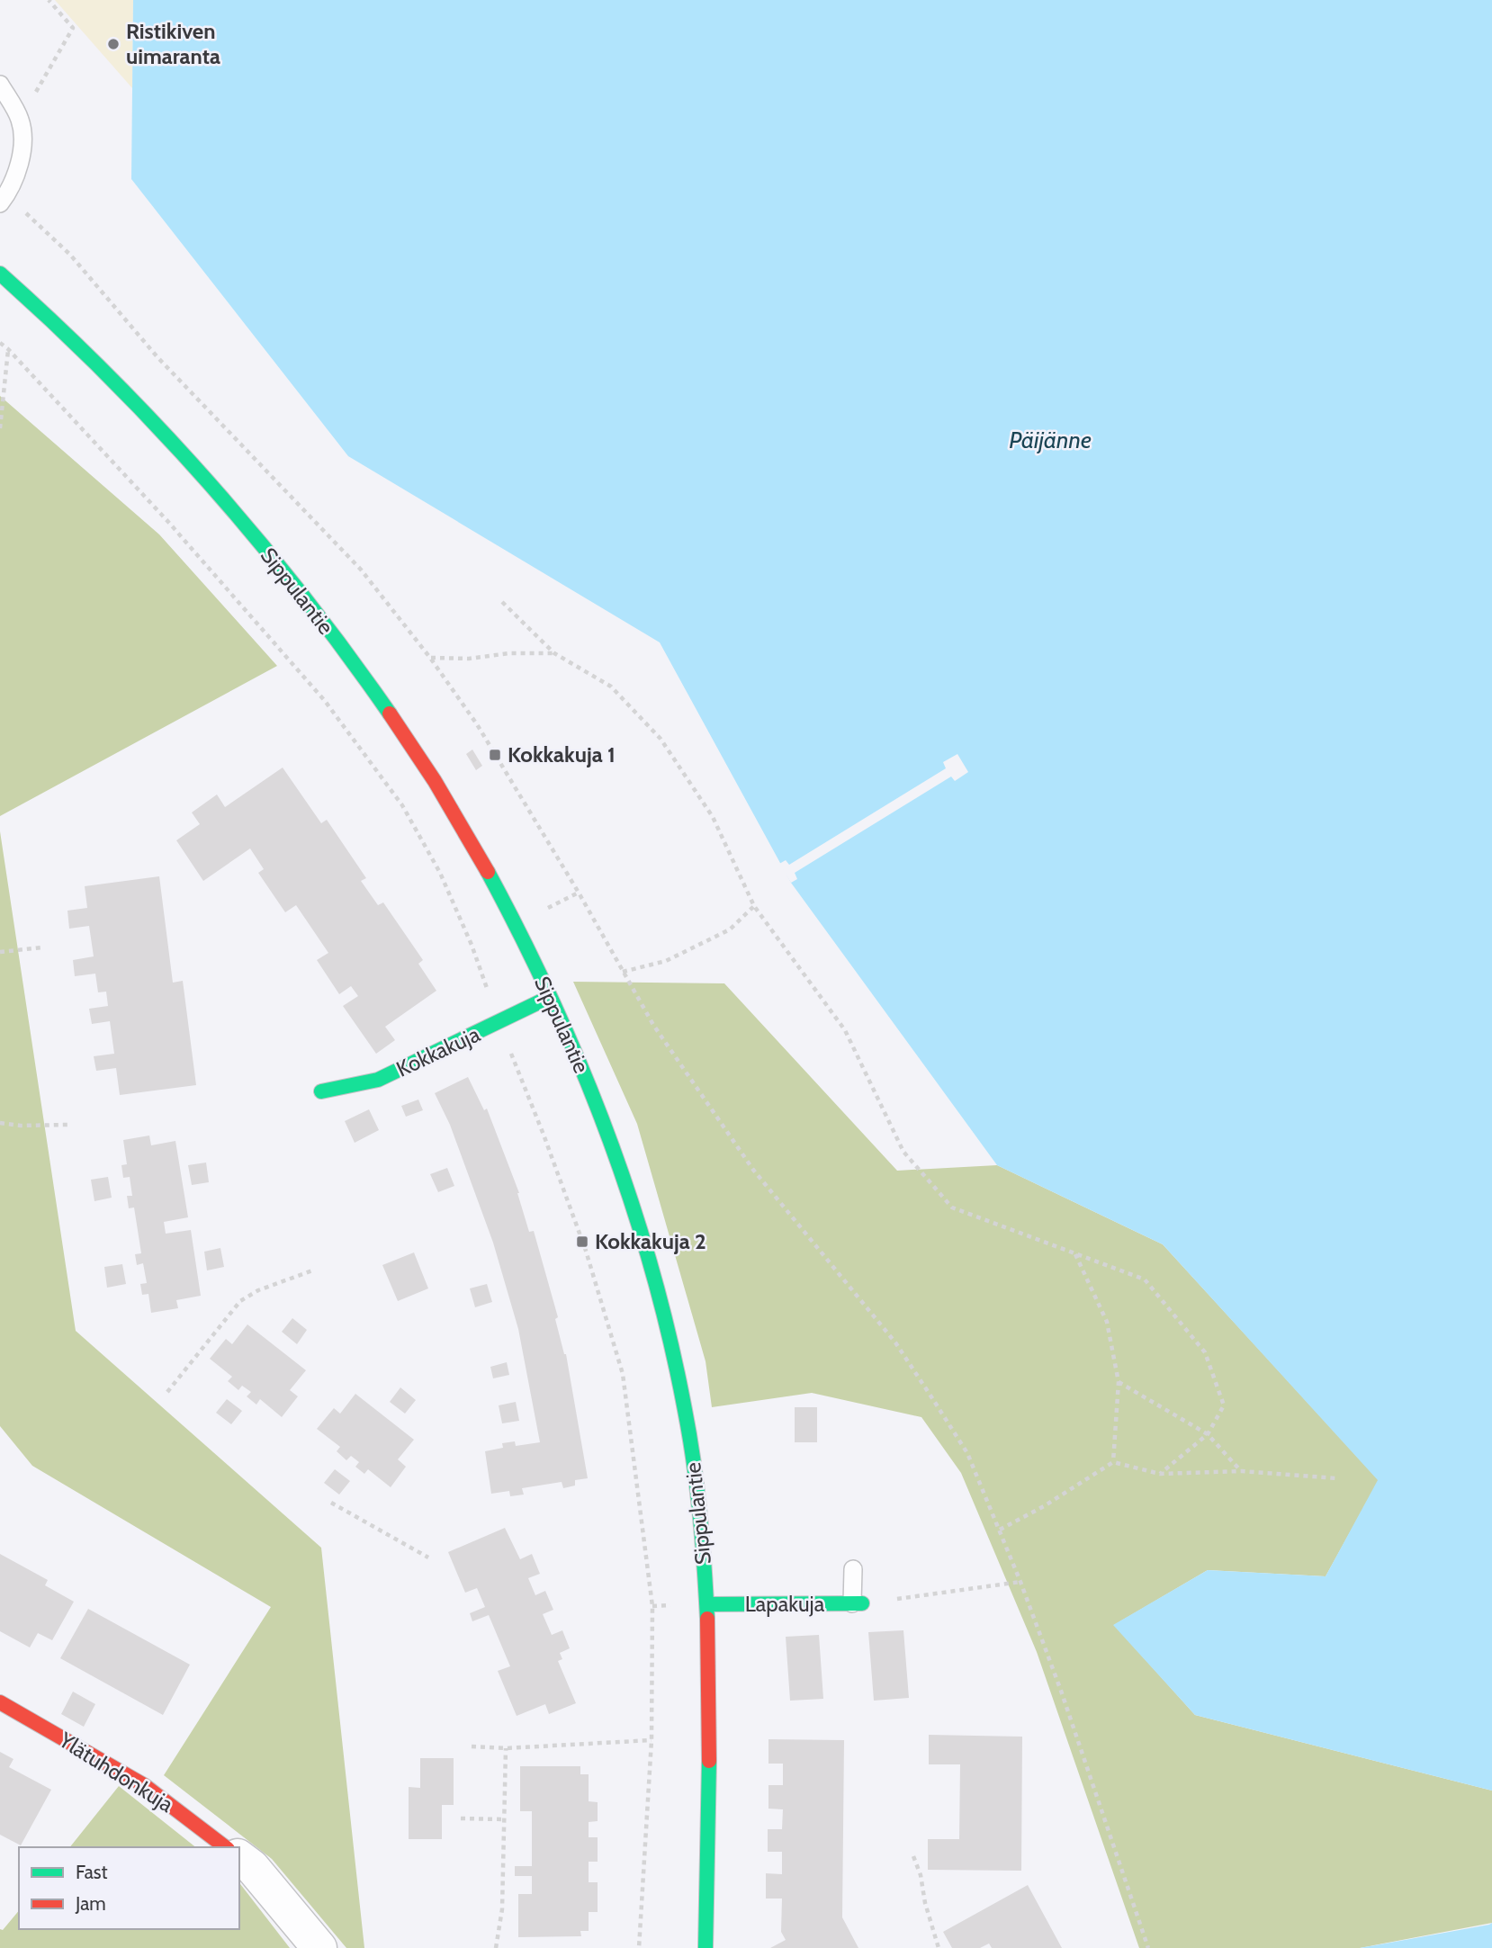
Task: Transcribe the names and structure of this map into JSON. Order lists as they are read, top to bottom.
{
  "streets": {
    "street": [
      "Sippulantie",
      "Kokkakuja",
      "Lapakuja",
      "Ylätuhdonkuja"
    ]
  },
  "crossings": [
    ["Sippulantie", "Kokkakuja"],
    ["Sippulantie", "Lapakuja"]
  ],
  "water": ["Päijänne"],
  "places": {
    "other": ["Ristikiven uimaranta"],
    "transit": ["Kokkakuja 1", "Kokkakuja 2"]
  },
  "legend": ["Fast", "Jam"]
}
